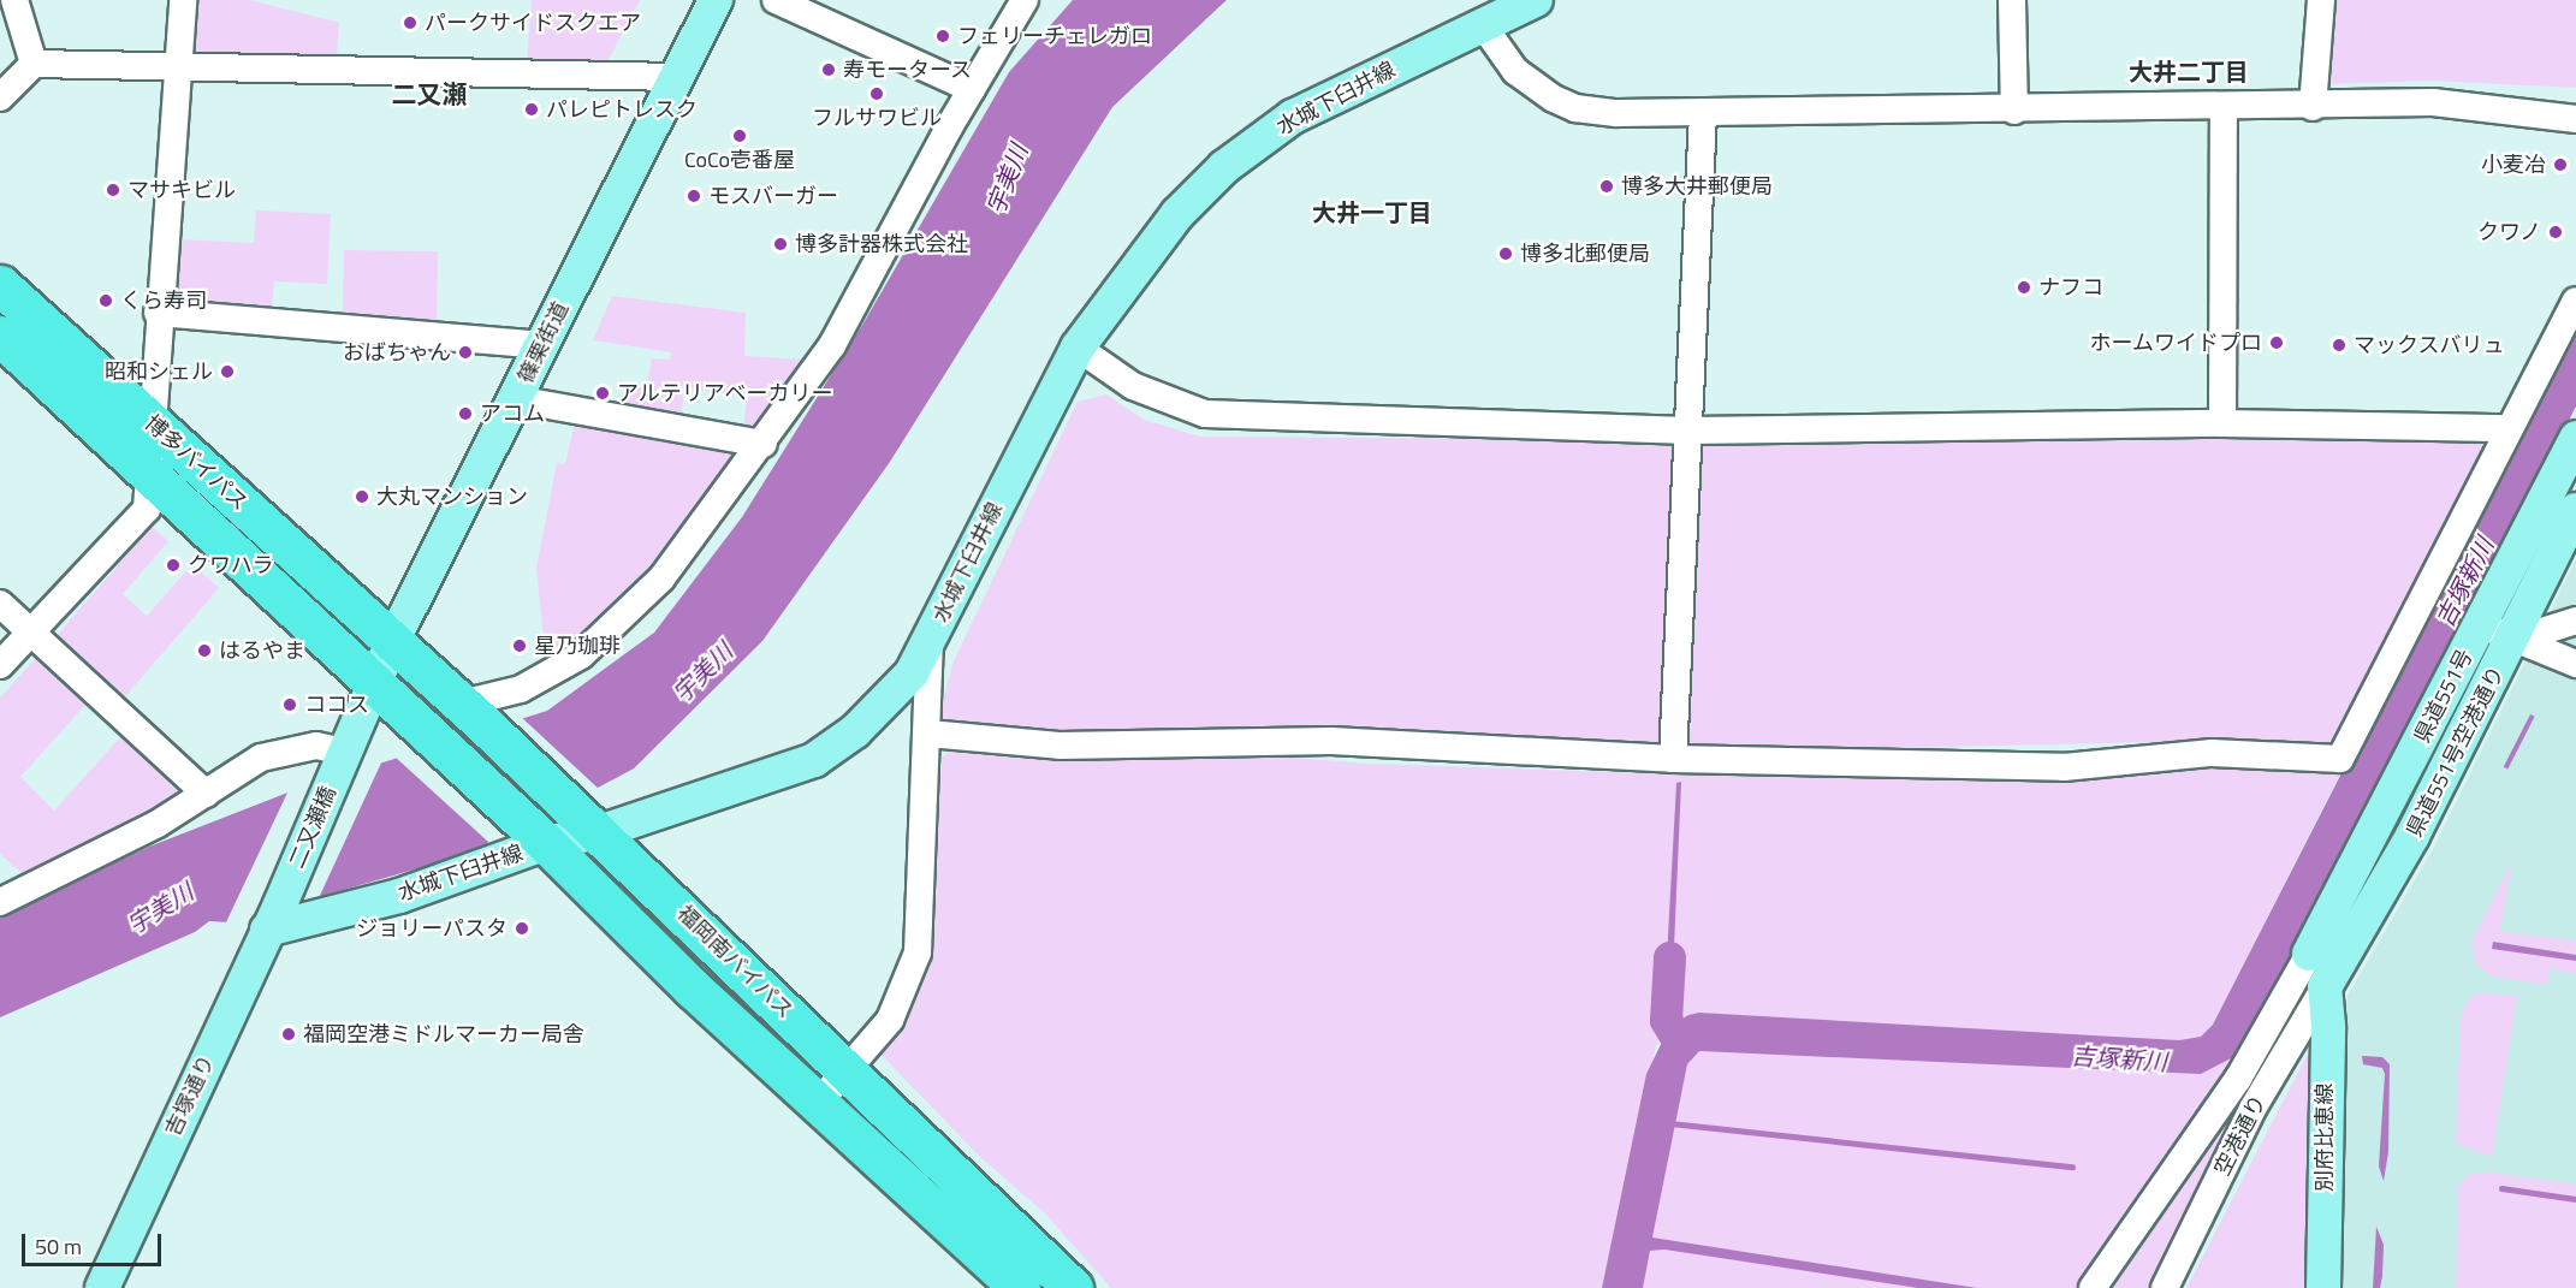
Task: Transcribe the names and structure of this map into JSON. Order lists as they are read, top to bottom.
{
  "streets": {
    "highway": ["博多バイパス", "福岡南バイパス"],
    "main road": [
      "水城下臼井線",
      "篠栗街道",
      "県道551号",
      "県道551号空港通り",
      "二又瀬橋",
      "吉塚通り",
      "別府比恵線"
    ],
    "street": ["空港通り"]
  },
  "crossings": [
    ["水城下臼井線", "二又瀬橋"],
    ["水城下臼井線", "福岡南バイパス"],
    ["水城下臼井線", "吉塚通り"],
    ["篠栗街道", "博多バイパス"],
    ["篠栗街道", "福岡南バイパス"],
    ["博多バイパス", "福岡南バイパス"],
    ["県道551号空港通り", "空港通り"],
    ["県道551号空港通り", "別府比恵線"],
    ["二又瀬橋", "吉塚通り"],
    ["空港通り", "別府比恵線"]
  ],
  "districts": ["大井二丁目", "二又瀬", "大井一丁目"],
  "water": ["宇美川", "吉塚新川"],
  "places": [
    "パークサイドスクエア",
    "フェリーチェレガロ",
    "寿モータース",
    "フルサワビル",
    "パレピトレスク",
    "CoCo壱番屋",
    "小麦冶",
    "博多大井郵便局",
    "マサキビル",
    "モスバーガー",
    "クワノ",
    "博多計器株式会社",
    "博多北郵便局",
    "ナフコ",
    "くら寿司",
    "ホームワイドプロ",
    "マックスバリュ",
    "おばちゃん",
    "昭和シェル",
    "アルテリアベーカリー",
    "アコム",
    "大丸マンション",
    "クワハラ",
    "星乃珈琲",
    "はるやま",
    "ココス",
    "ジョリーパスタ",
    "福岡空港ミドルマーカー局舎"
  ],
  "scale_bar": "50 m"
}
